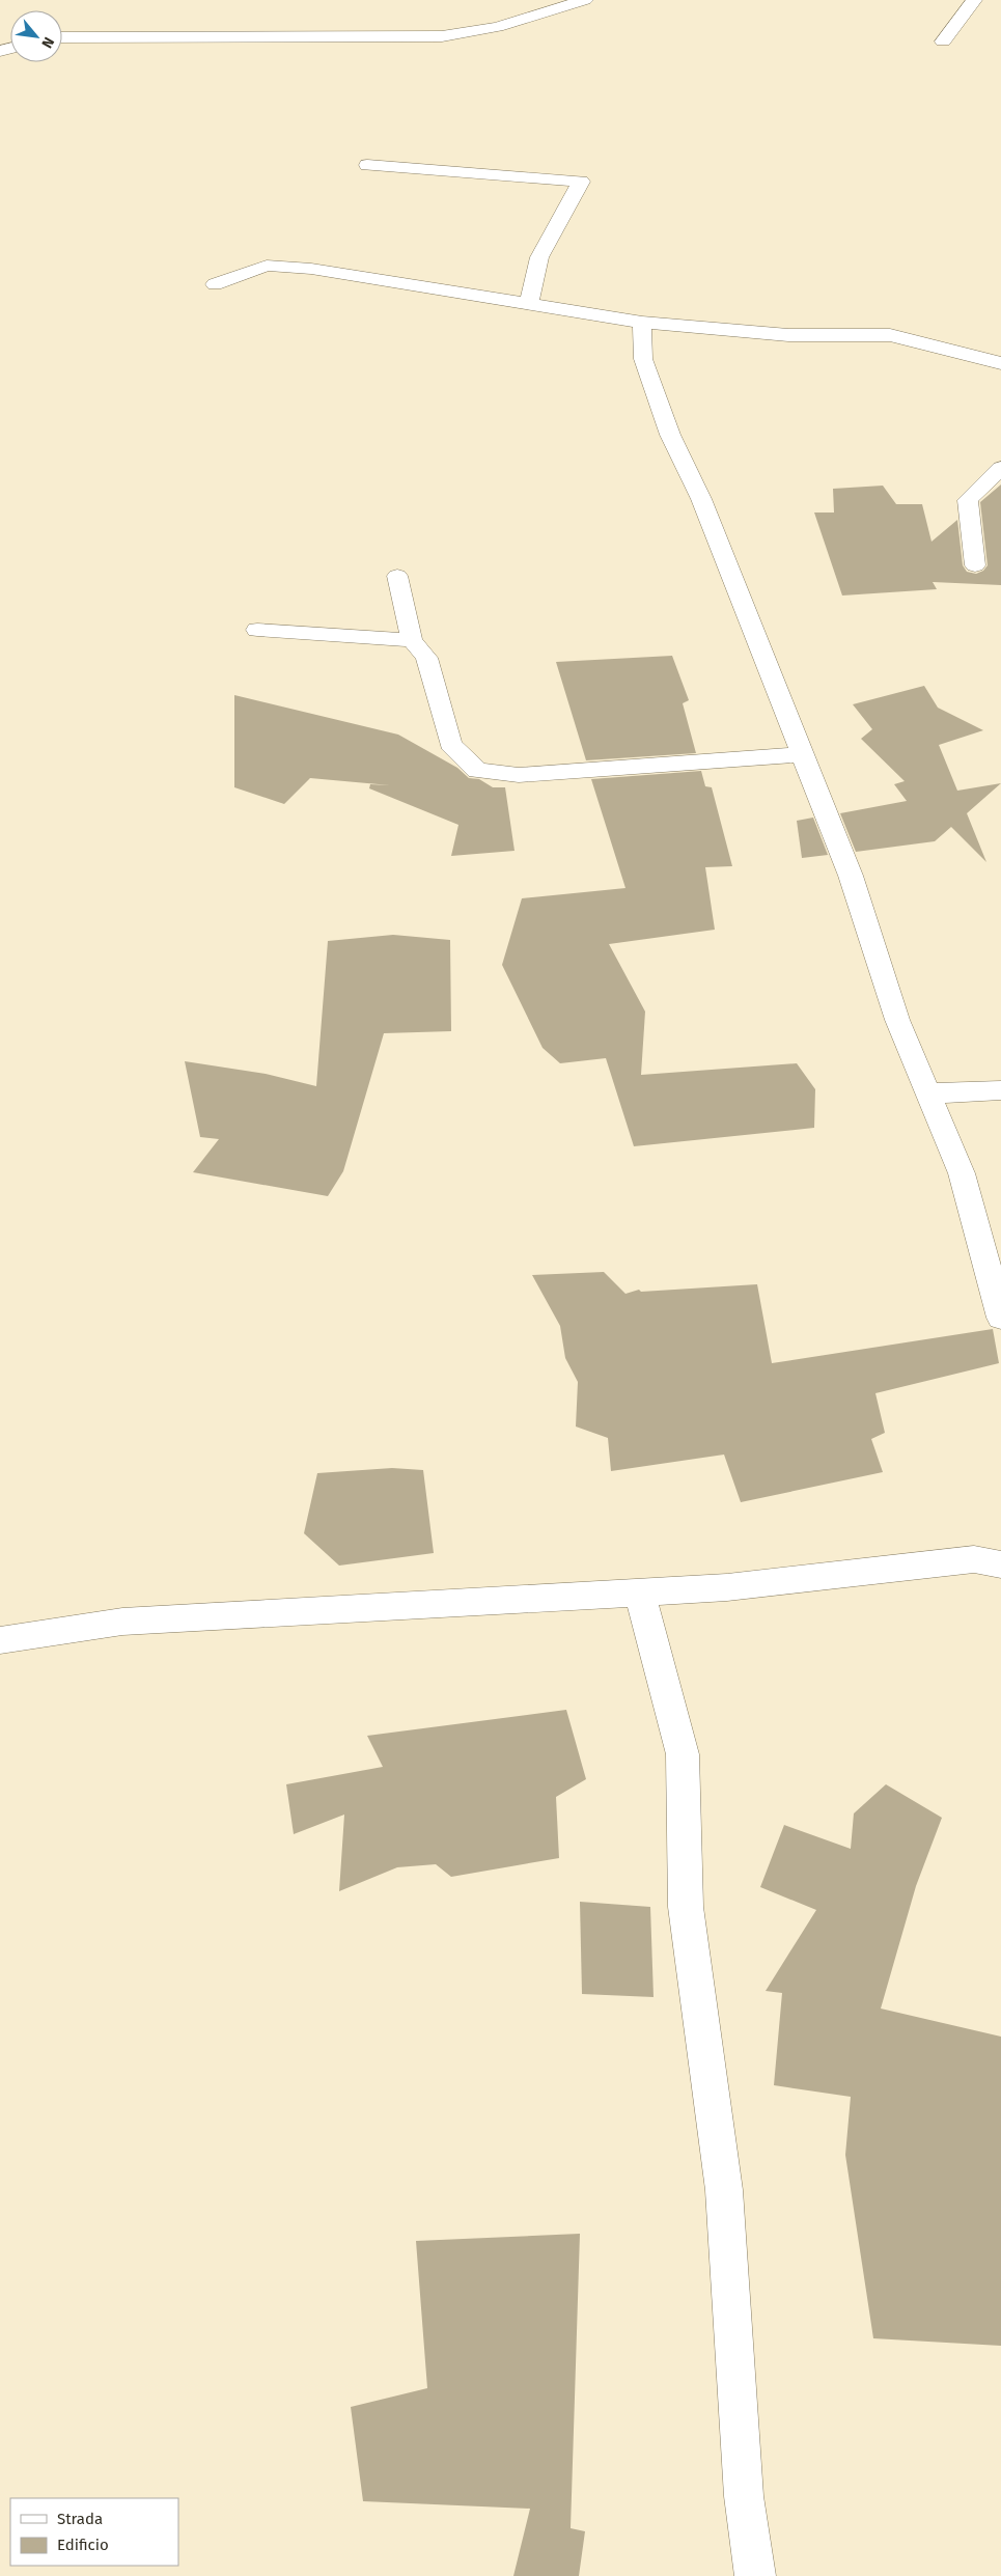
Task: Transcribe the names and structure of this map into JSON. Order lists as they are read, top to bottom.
{
  "legend": ["Strada", "Edificio"],
  "north": "bottom right"
}
